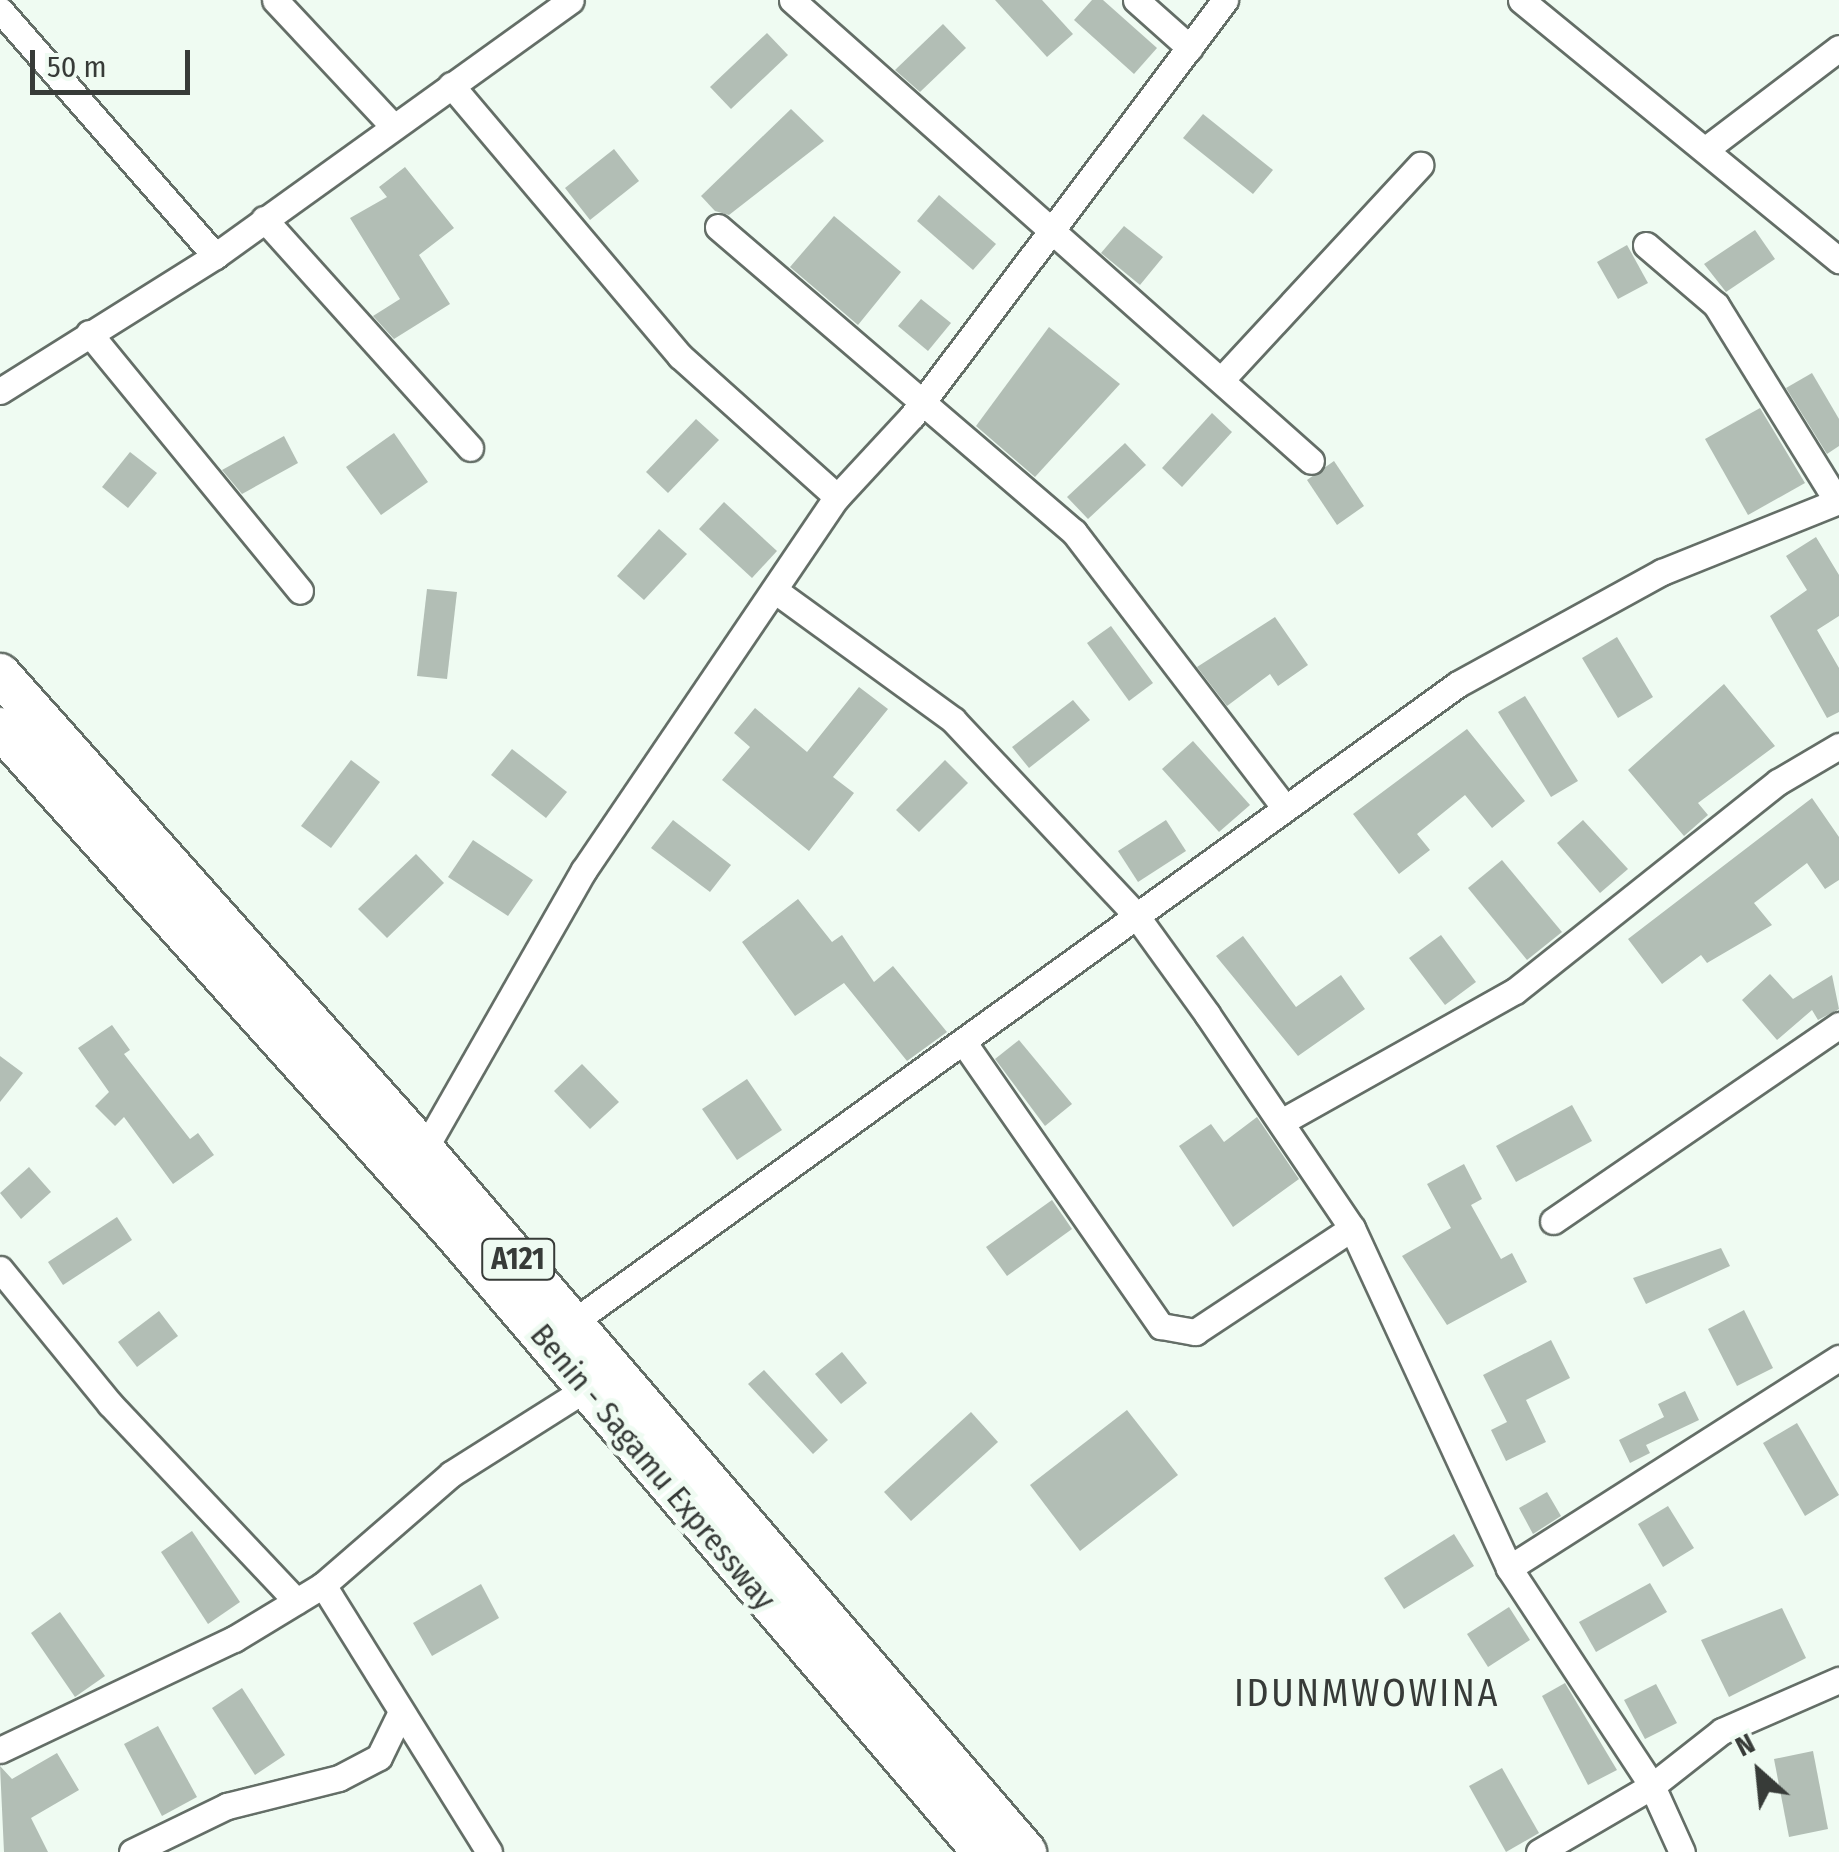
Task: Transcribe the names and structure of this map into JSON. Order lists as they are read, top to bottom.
{
  "streets": {
    "highway": ["A121", "Benin - Sagamu Expressway"]
  },
  "districts": ["IDUNMWOWINA"],
  "scale_bar": "50 m",
  "north": "top left"
}
